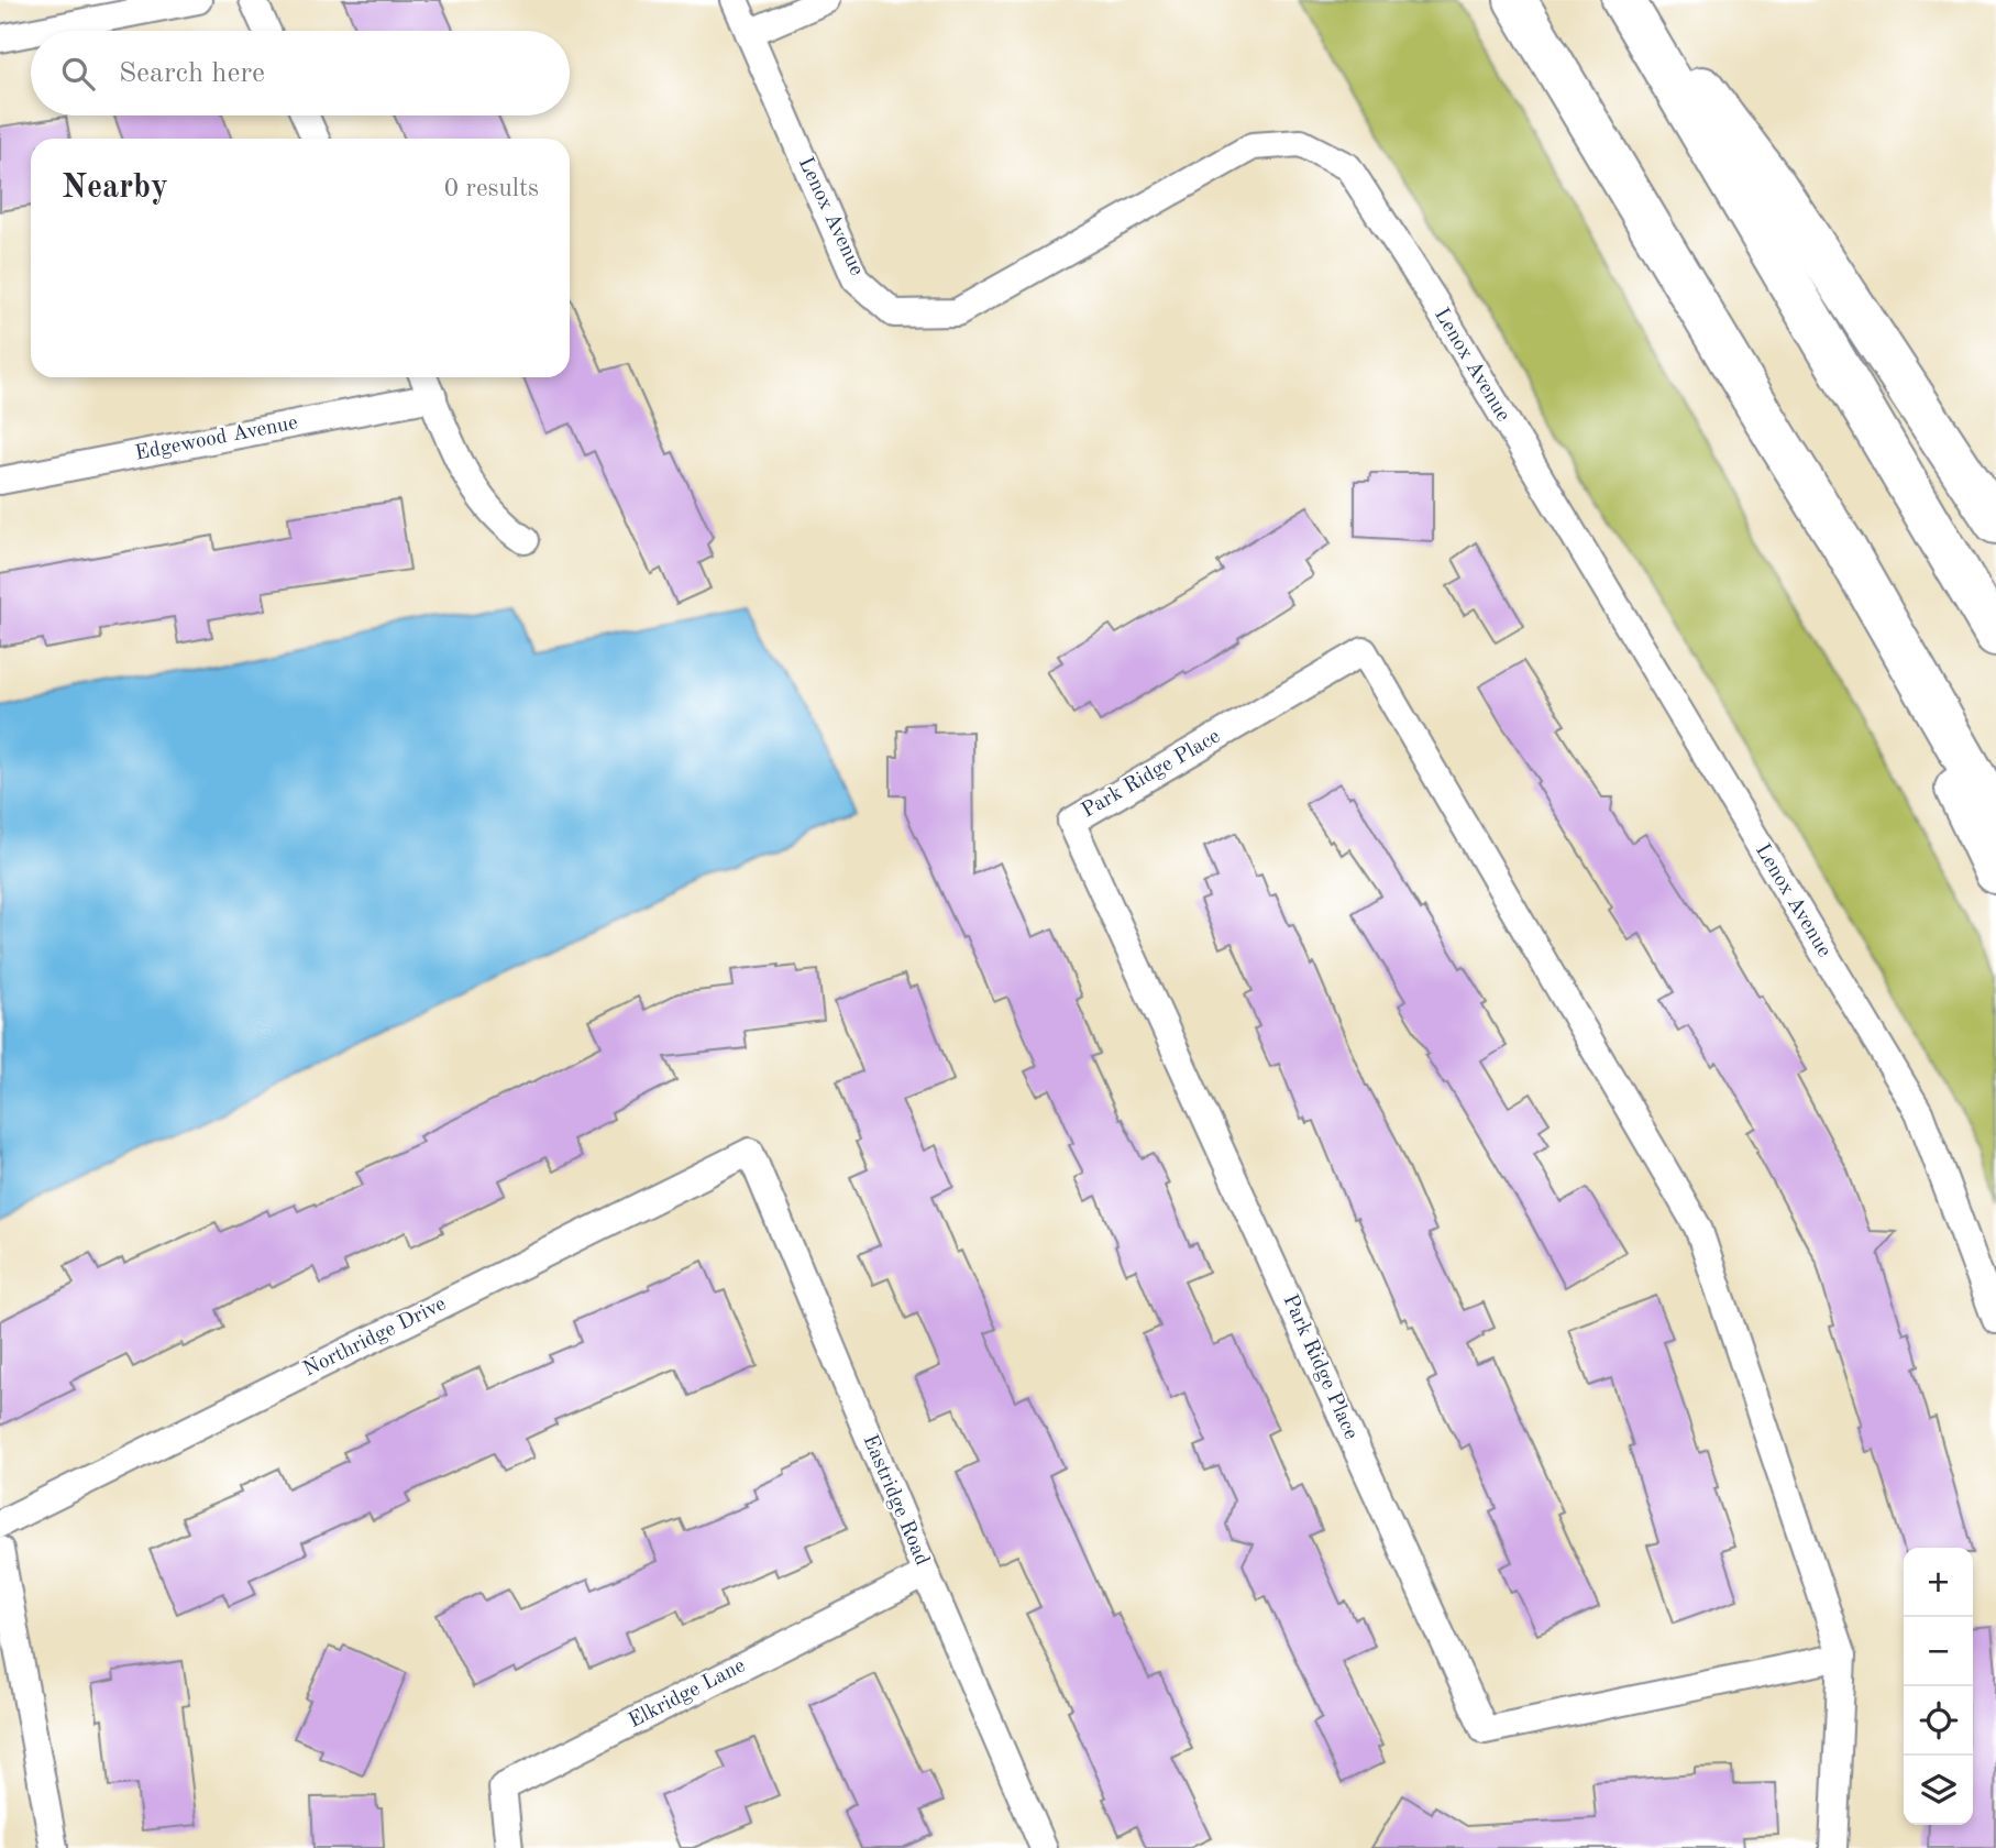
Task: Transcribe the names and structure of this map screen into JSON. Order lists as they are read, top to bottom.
{
  "streets": {
    "street": [
      "Lenox Avenue",
      "Edgewood Avenue",
      "Park Ridge Place",
      "Northridge Drive",
      "Eastridge Road",
      "Elkridge Lane"
    ]
  },
  "crossings": [
    ["Northridge Drive", "Eastridge Road"],
    ["Eastridge Road", "Elkridge Lane"]
  ],
  "page": {
    "search": "Search here",
    "heading": ["Nearby", "0 results"],
    "map_buttons": ["+", "−"]
  }
}
